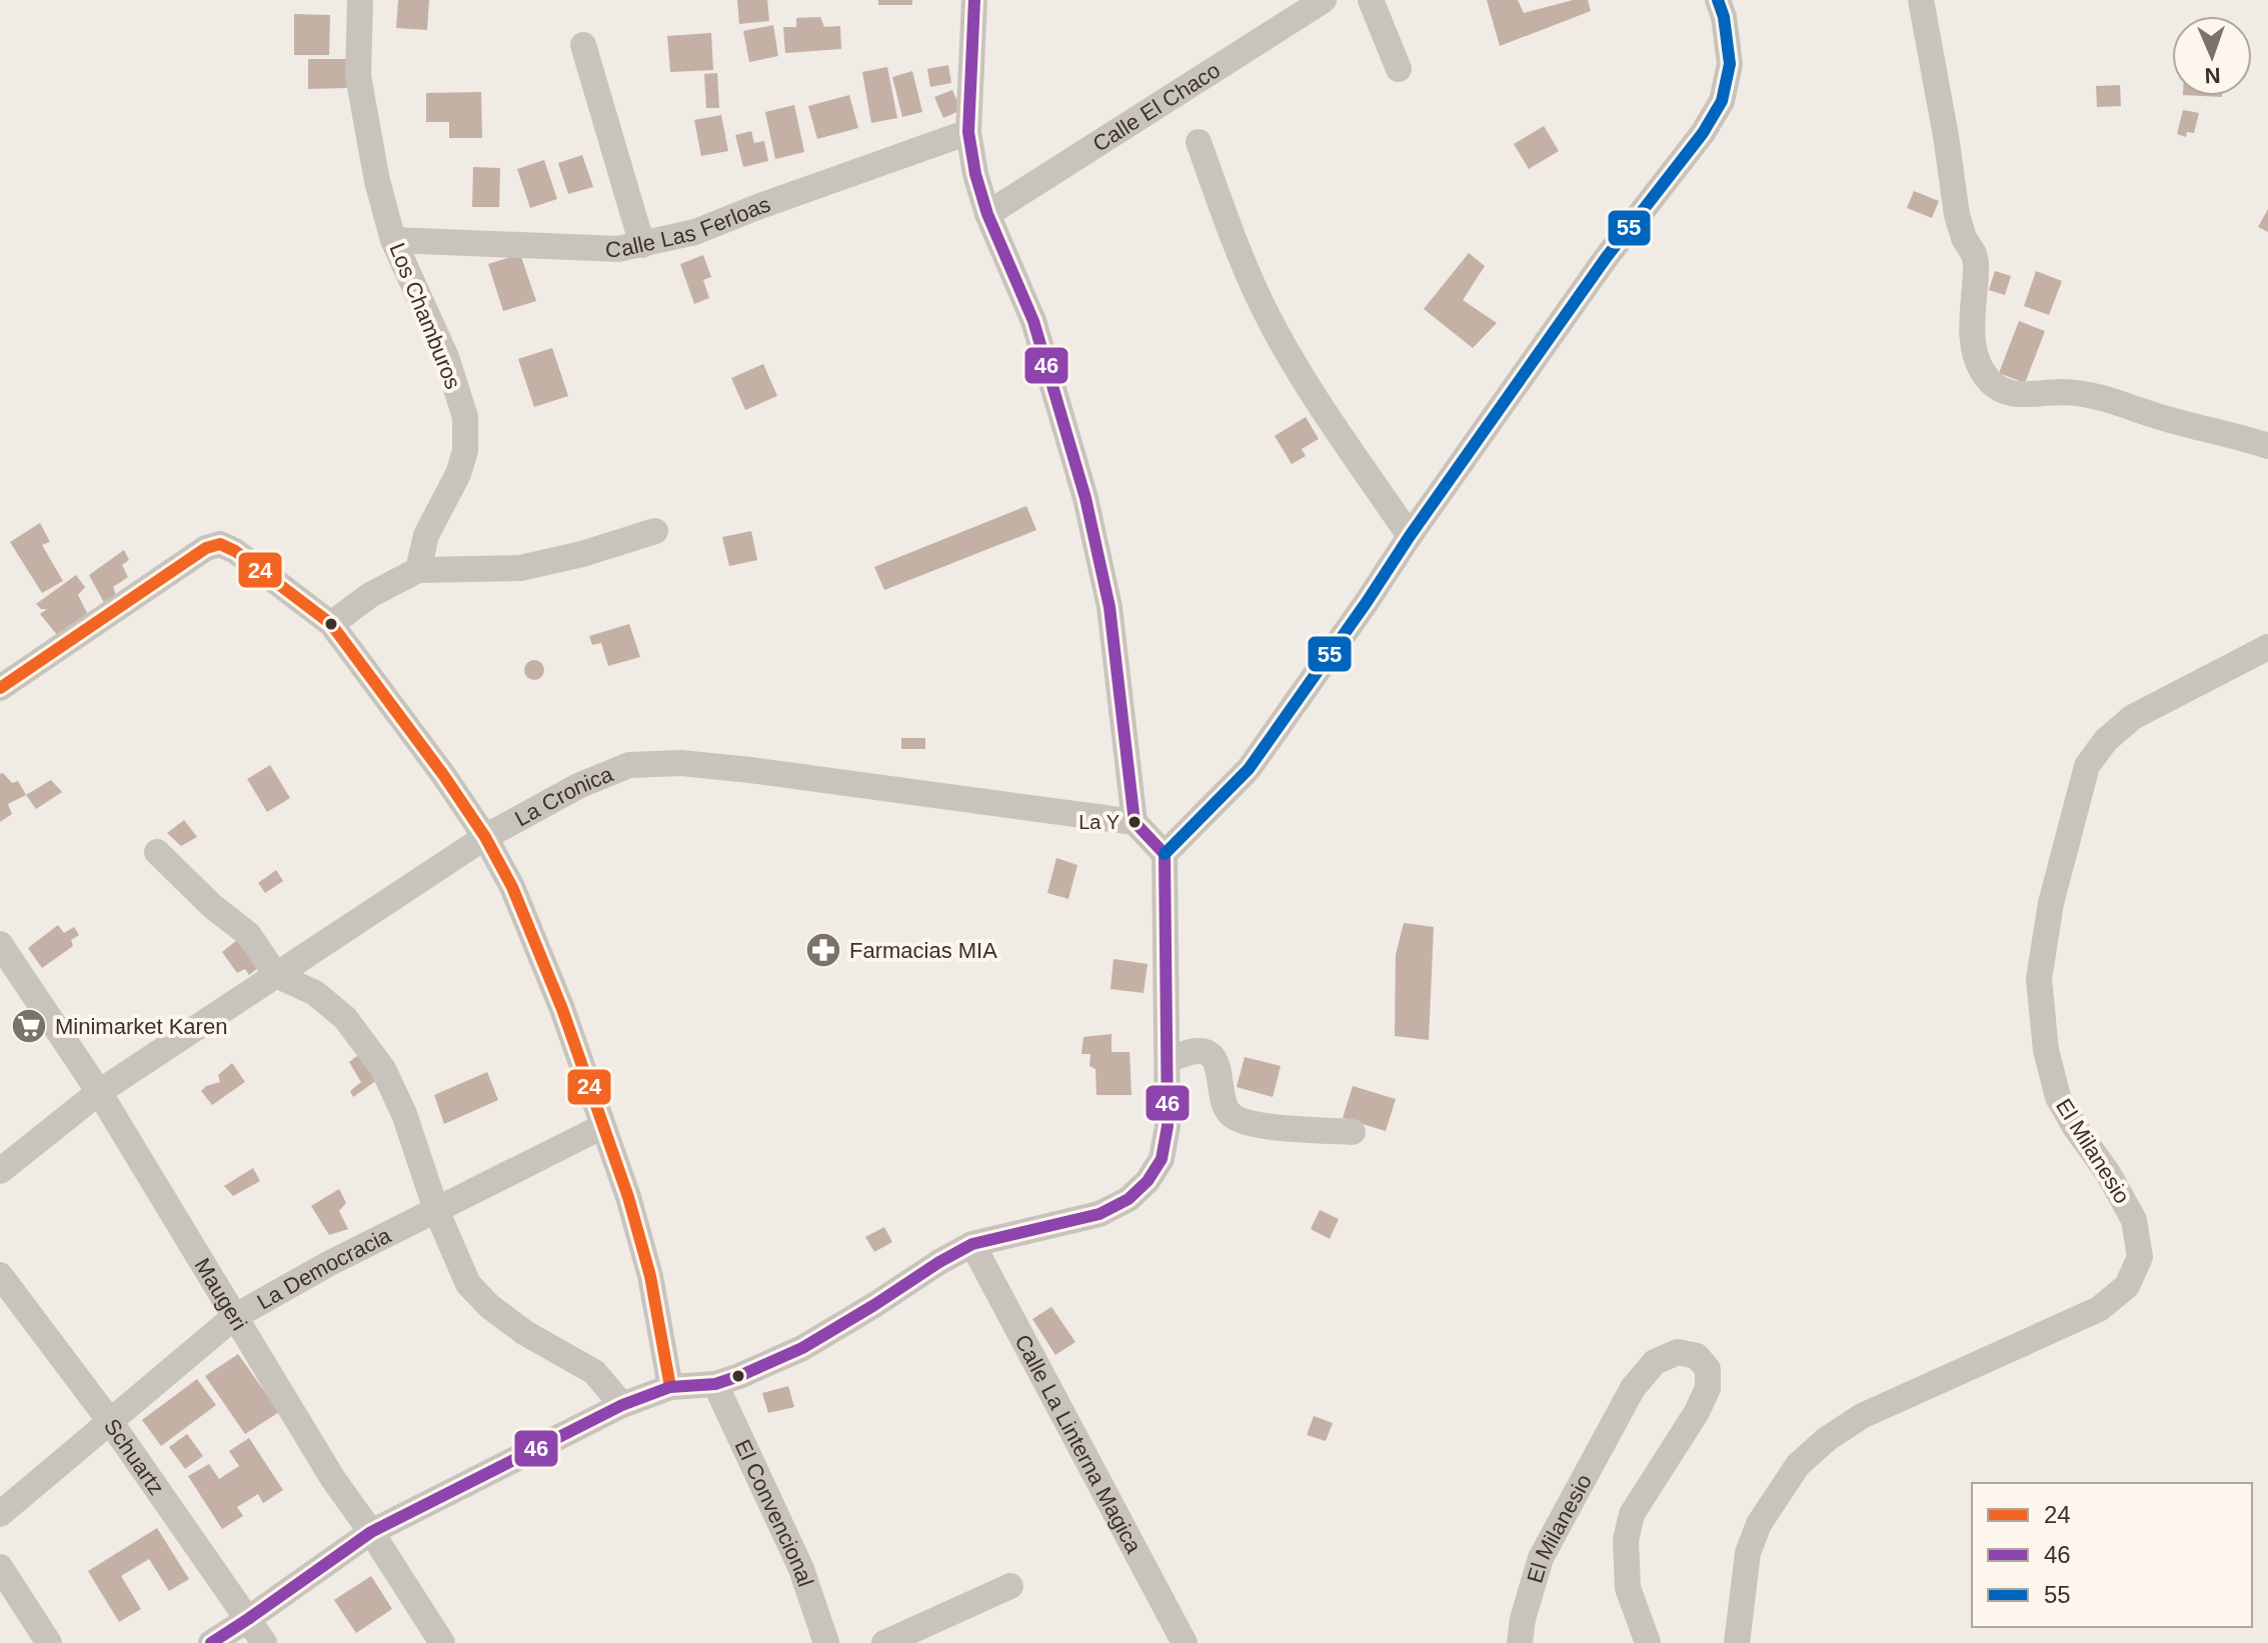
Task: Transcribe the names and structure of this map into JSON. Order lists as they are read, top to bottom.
{
  "streets": {
    "street": [
      "Calle El Chaco",
      "Calle Las Ferloas",
      "Los Chamburos",
      "La Cronica",
      "El Milanesio",
      "La Democracia",
      "Maugeri",
      "Calle La Linterna Magica",
      "Schuartz",
      "El Convencional"
    ]
  },
  "crossings": [
    ["Calle Las Ferloas", "Los Chamburos"],
    ["La Cronica", "Maugeri"],
    ["La Democracia", "Maugeri"],
    ["La Democracia", "Schuartz"]
  ],
  "places": {
    "other": ["La Y"],
    "pharmacy": ["Farmacias MIA"],
    "supermarket": ["Minimarket Karen"]
  },
  "lines": ["transit line 46", "transit line 55", "transit line 24"],
  "legend": ["24", "46", "55"],
  "north": "bottom"
}
